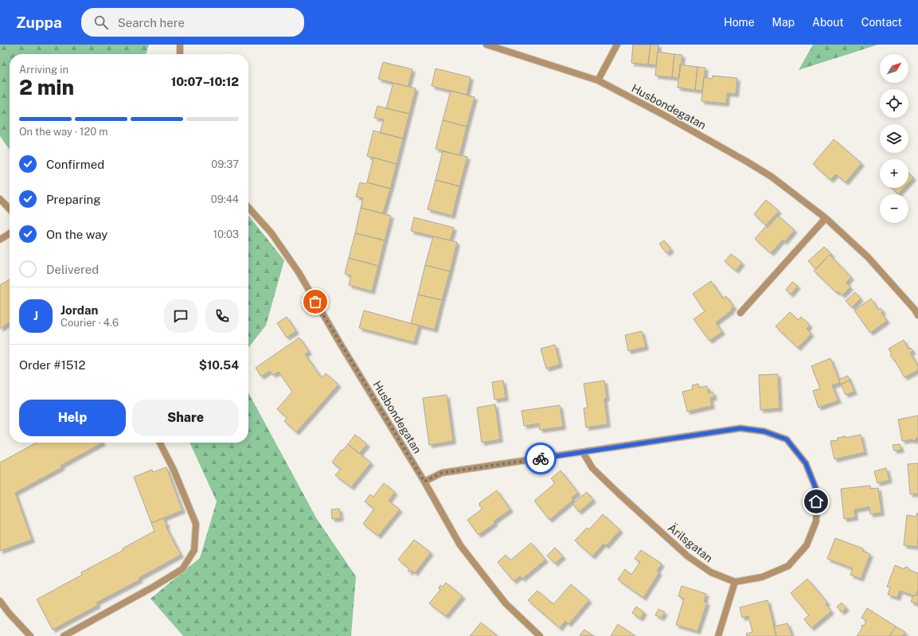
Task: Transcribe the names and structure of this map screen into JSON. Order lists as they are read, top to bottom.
{
  "streets": {
    "street": ["Husbondegatan", "Ärilsgatan"]
  },
  "crossings": [
    ["Husbondegatan", "Ärilsgatan"]
  ],
  "north": "top right",
  "page": {
    "header": "Zuppa",
    "search": "Search here",
    "nav": [
      "Home",
      "Map",
      "About",
      "Contact"
    ],
    "map_buttons": ["+", "−"],
    "heading": ["2 min", "Arriving in", "10:07–10:12"],
    "panel": [
      "Jordan",
      "Courier · 4.6",
      "Order #1512",
      "$10.54"
    ],
    "bar": "On the way · 120 m",
    "list": [
      ["Confirmed", "09:37"],
      ["Preparing", "09:44"],
      ["On the way", "10:03"],
      "Delivered"
    ],
    "round": "J",
    "buttons": ["Help", "Share"]
  }
}
